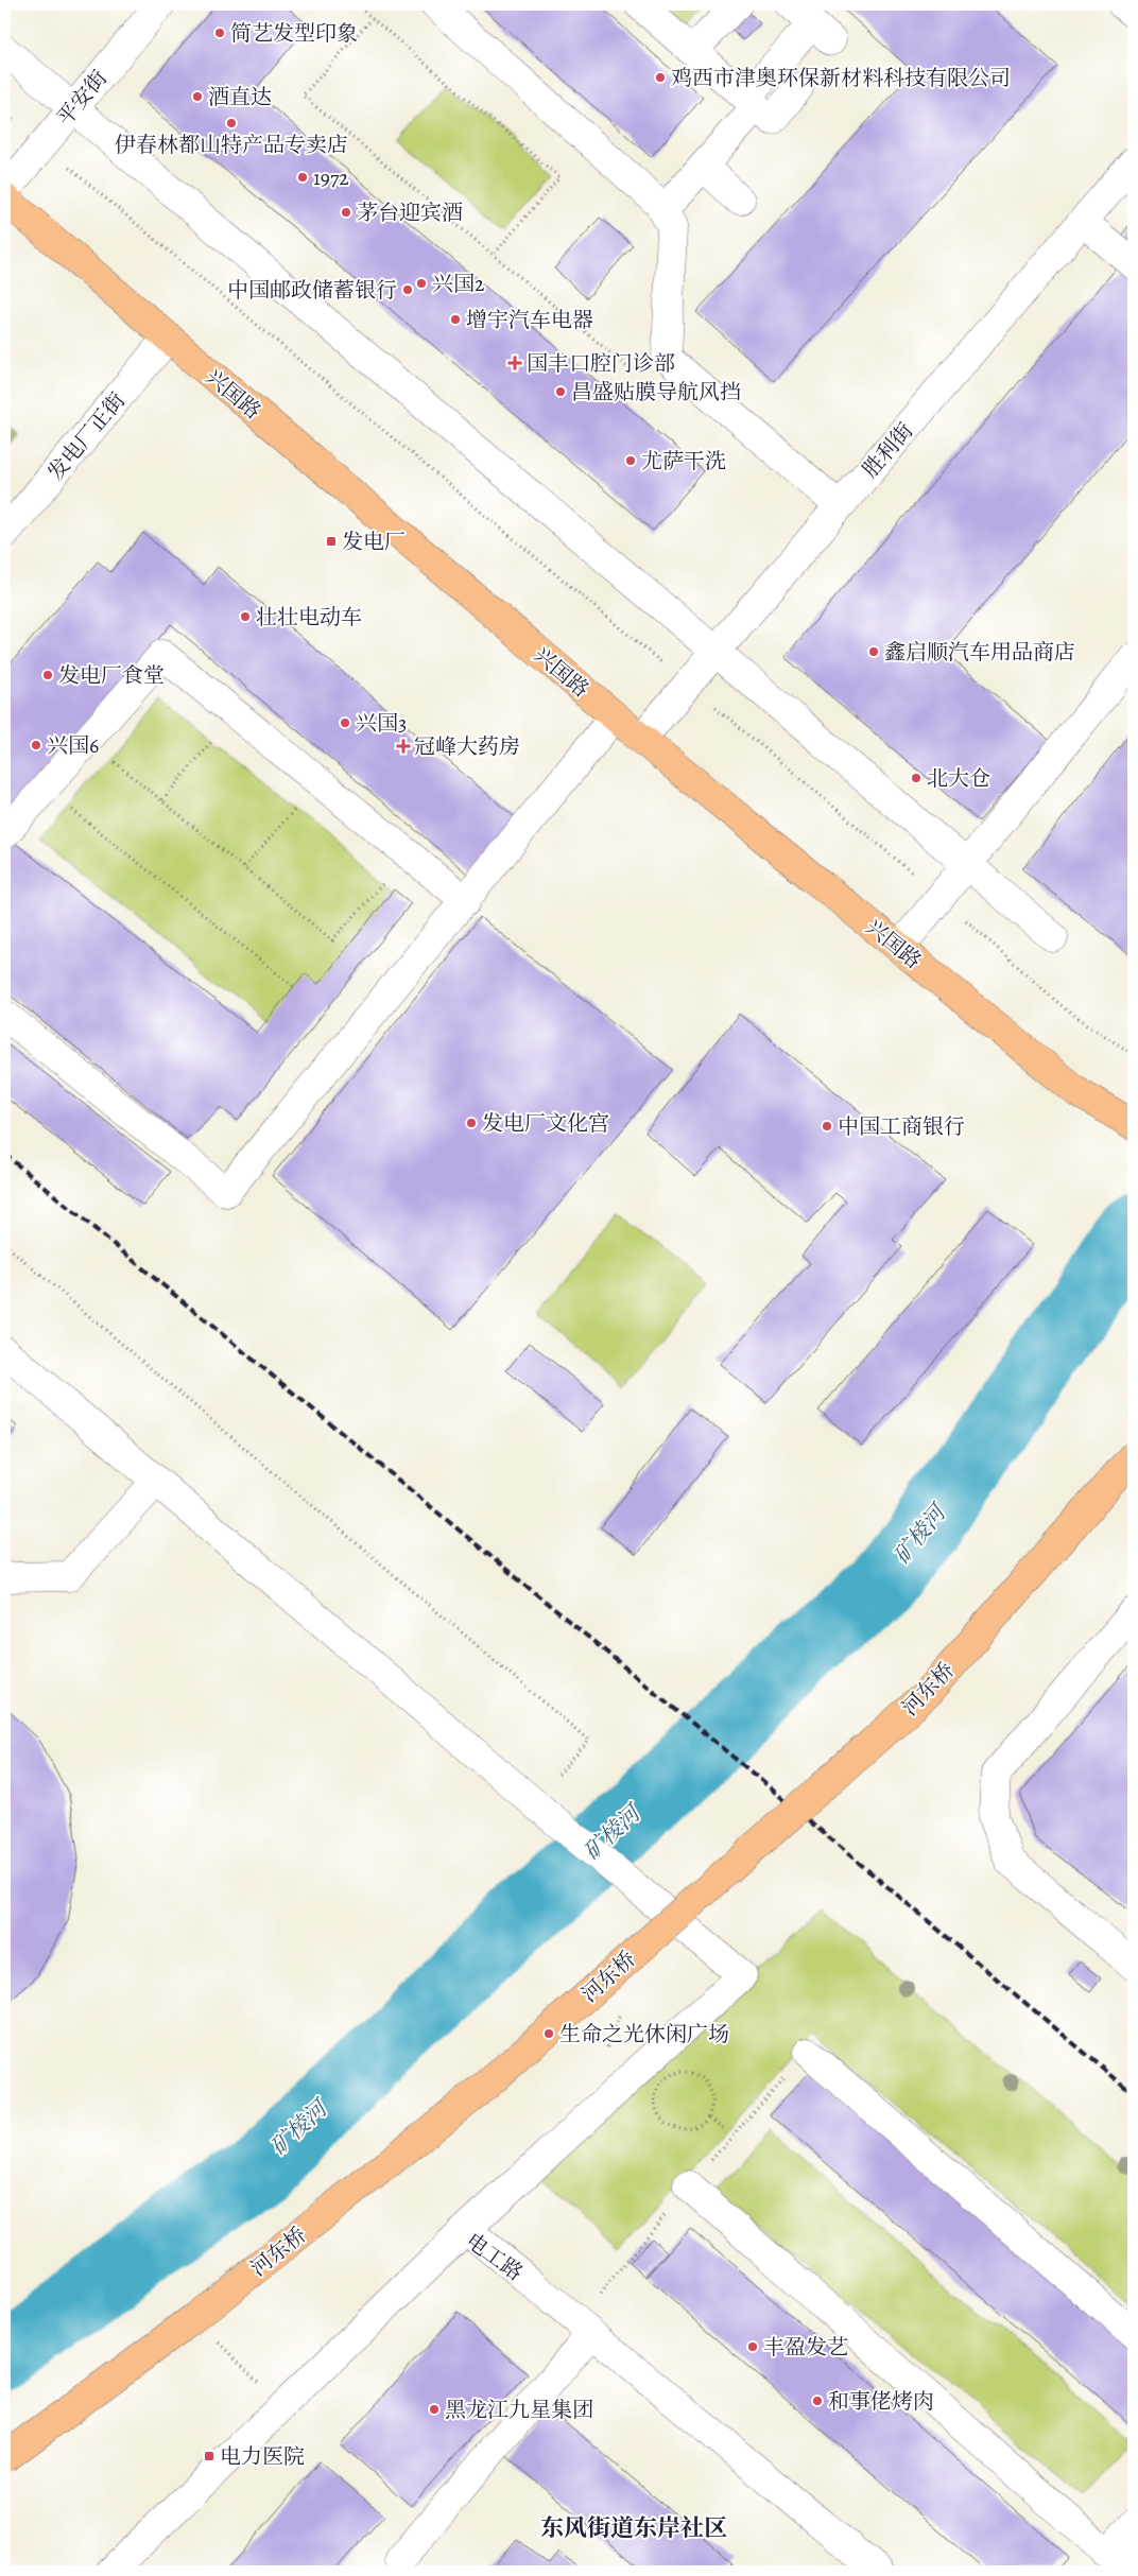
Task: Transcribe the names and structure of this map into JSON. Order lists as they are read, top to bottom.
{
  "streets": {
    "main road": ["兴国路", "河东桥"],
    "street": [
      "平安街",
      "发电厂正街",
      "胜利街",
      "电工路"
    ]
  },
  "crossings": [
    ["兴国路", "发电厂正街"],
    ["兴国路", "胜利街"]
  ],
  "districts": ["东风街道东岸社区"],
  "water": ["矿棱河"],
  "places": {
    "other": [
      "简艺发型印象",
      "鸡西市津奥环保新材料科技有限公司",
      "酒直达",
      "伊春林都山特产品专卖店",
      "1972",
      "茅台迎宾酒",
      "兴国2",
      "中国邮政储蓄银行",
      "增宇汽车电器",
      "昌盛贴膜导航风挡",
      "尤萨干洗",
      "壮壮电动车",
      "鑫启顺汽车用品商店",
      "发电厂食堂",
      "兴国3",
      "兴国6",
      "北大仓",
      "发电厂文化宫",
      "中国工商银行",
      "生命之光休闲广场",
      "丰盈发艺",
      "和事佬烤肉",
      "黑龙江九星集团"
    ],
    "health": ["国丰口腔门诊部", "冠峰大药房"],
    "transit": ["发电厂", "电力医院"]
  }
}
